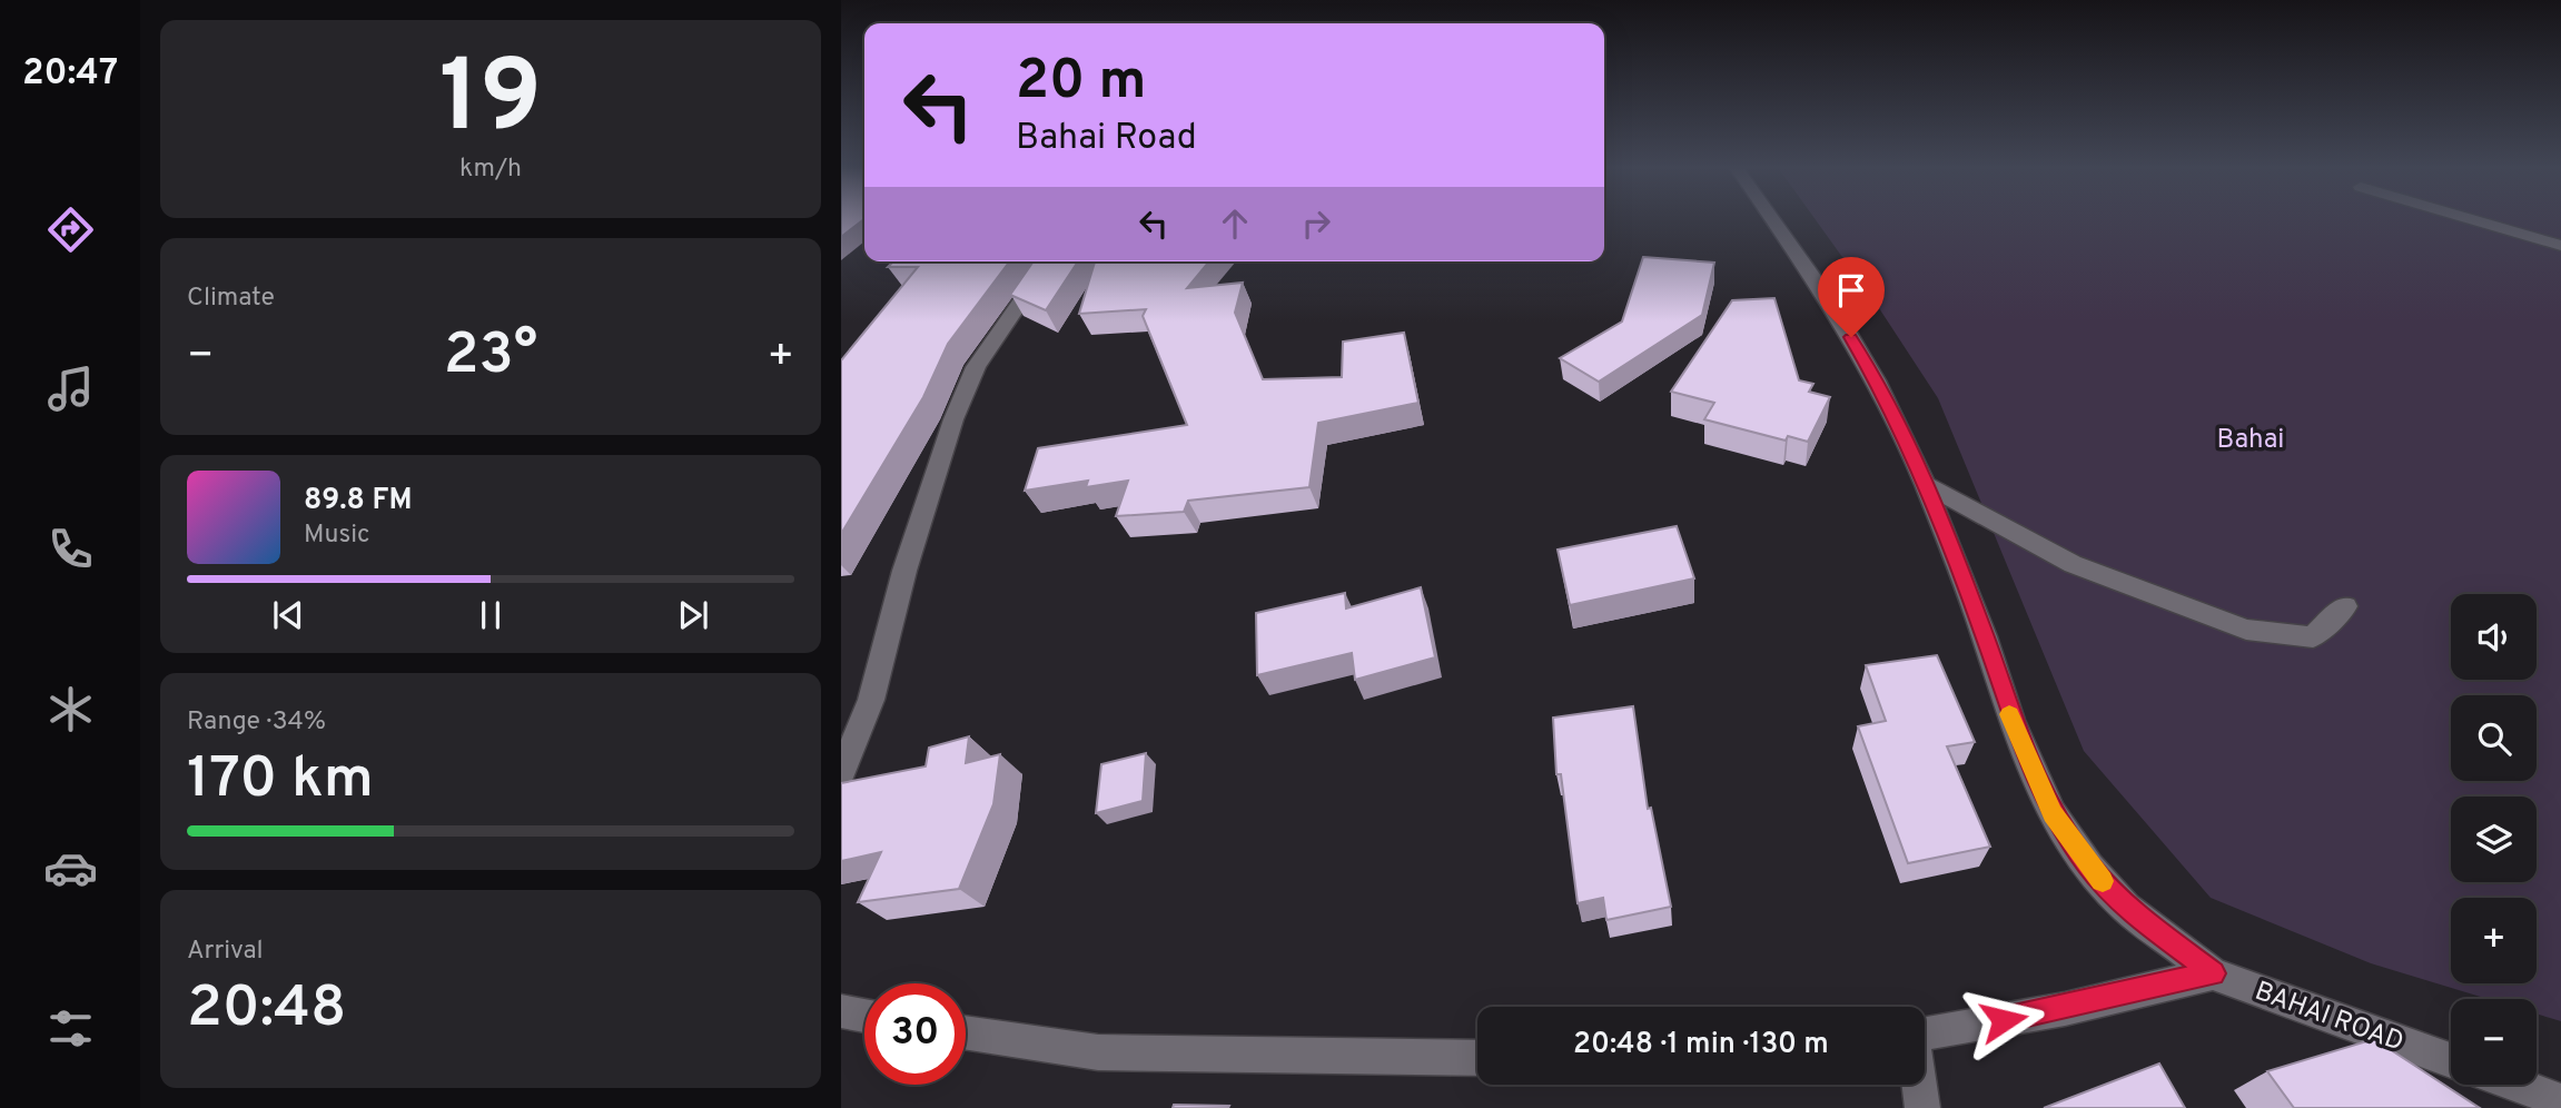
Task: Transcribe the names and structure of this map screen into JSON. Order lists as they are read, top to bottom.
{
  "streets": {
    "street": ["BAHAI ROAD"]
  },
  "parks": ["Bahai"],
  "page": {
    "tabs": "20:47",
    "tile": [
      ["19", "km/h"],
      "Climate",
      ["Range · 34%", "170 km"],
      ["Arrival", "20:48"]
    ],
    "turn": ["20 m", "Bahai Road"],
    "heat": ["−", "23°", "+"],
    "song": ["89.8 FM", "Music"],
    "map_buttons": ["+", "−"],
    "limit": "30",
    "trip": "20:48 · 1 min · 130 m"
  }
}
